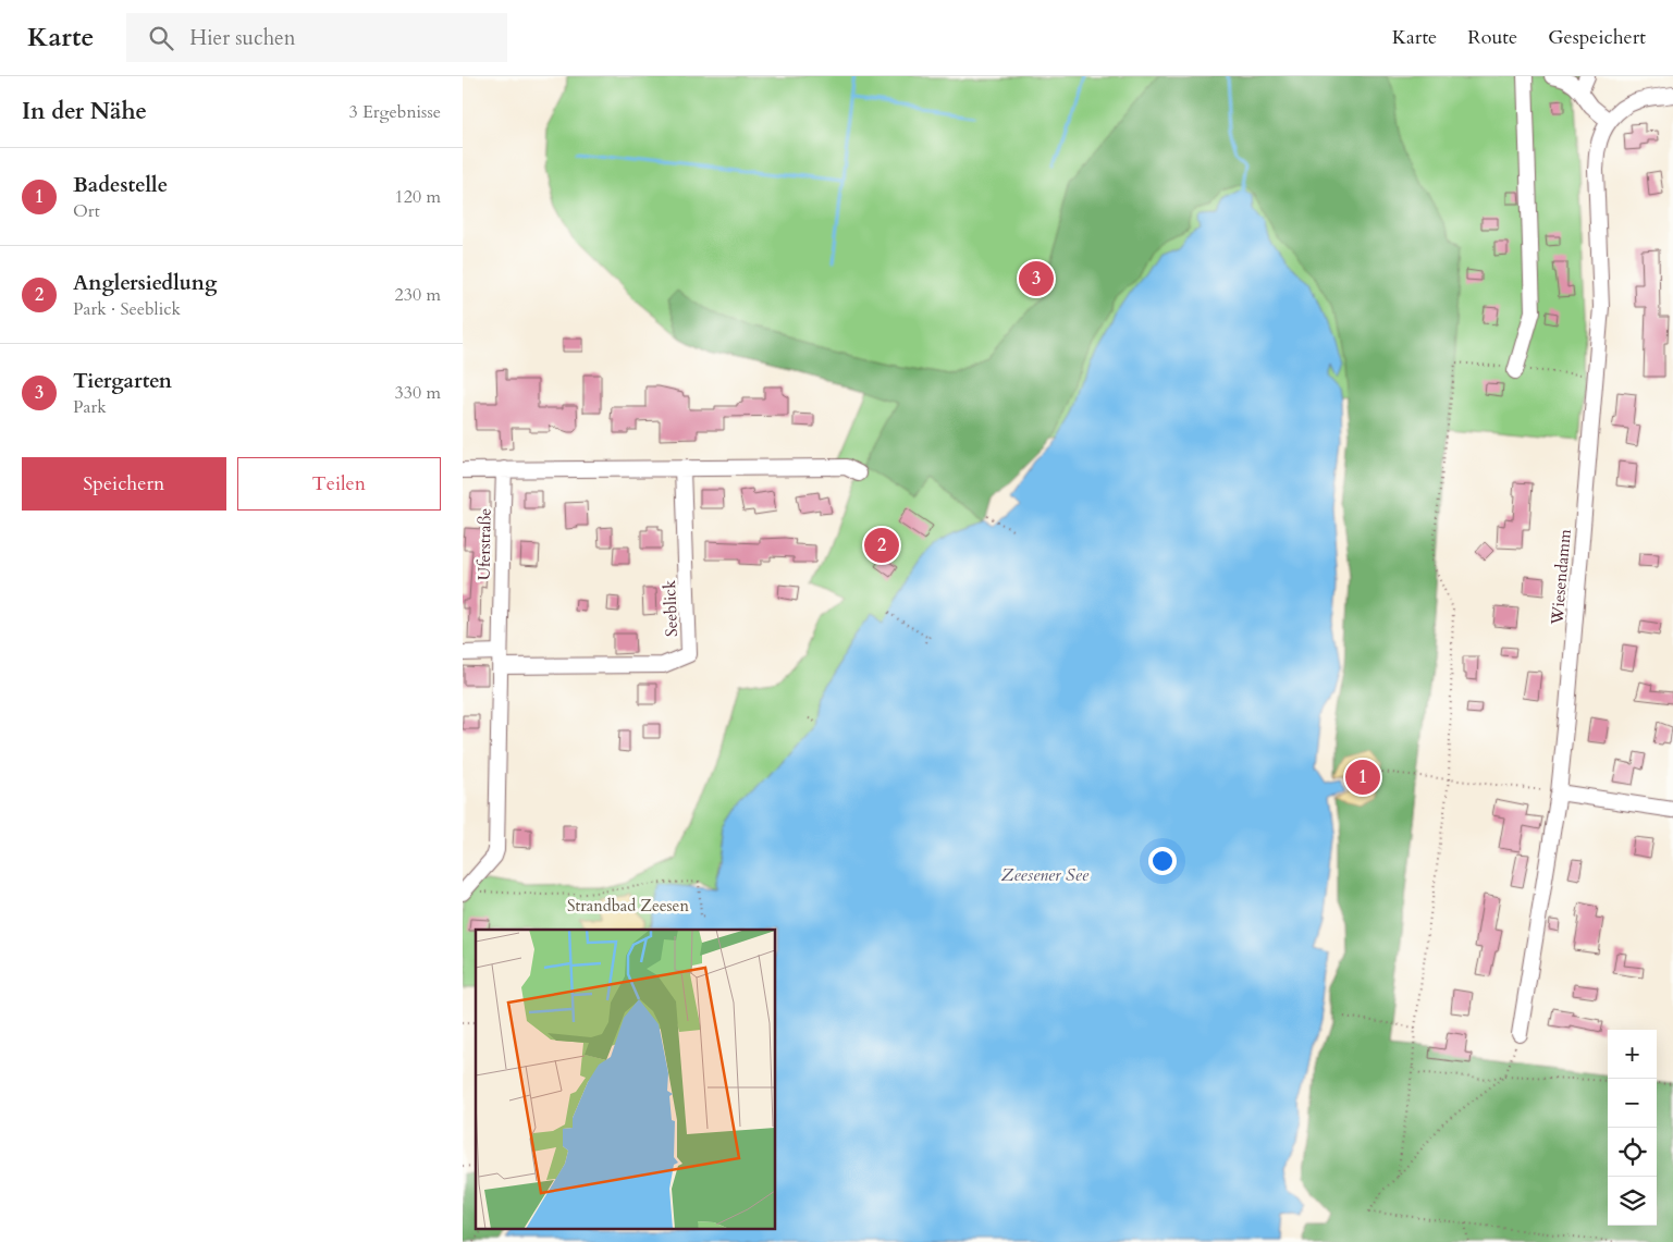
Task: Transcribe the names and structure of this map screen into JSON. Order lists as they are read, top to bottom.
{
  "streets": {
    "street": ["Uferstraße", "Wiesendamm", "Seeblick"]
  },
  "crossings": [
    ["Uferstraße", "Seeblick"]
  ],
  "water": ["Zeesener See"],
  "parks": ["Strandbad Zeesen"],
  "page": {
    "header": "Karte",
    "search": "Hier suchen",
    "nav": ["Karte", "Route", "Gespeichert"],
    "heading": ["In der Nähe", "3 Ergebnisse"],
    "list": [
      {
        "mark": "1",
        "name": "Badestelle",
        "note": "Ort",
        "value": "120 m"
      },
      {
        "mark": "2",
        "name": "Anglersiedlung",
        "note": "Park · Seeblick",
        "value": "230 m"
      },
      {
        "mark": "3",
        "name": "Tiergarten",
        "note": "Park",
        "value": "330 m"
      }
    ],
    "pins": ["3", "2", "1"],
    "buttons": ["Speichern", "Teilen"],
    "map_buttons": ["+", "−"]
  }
}
